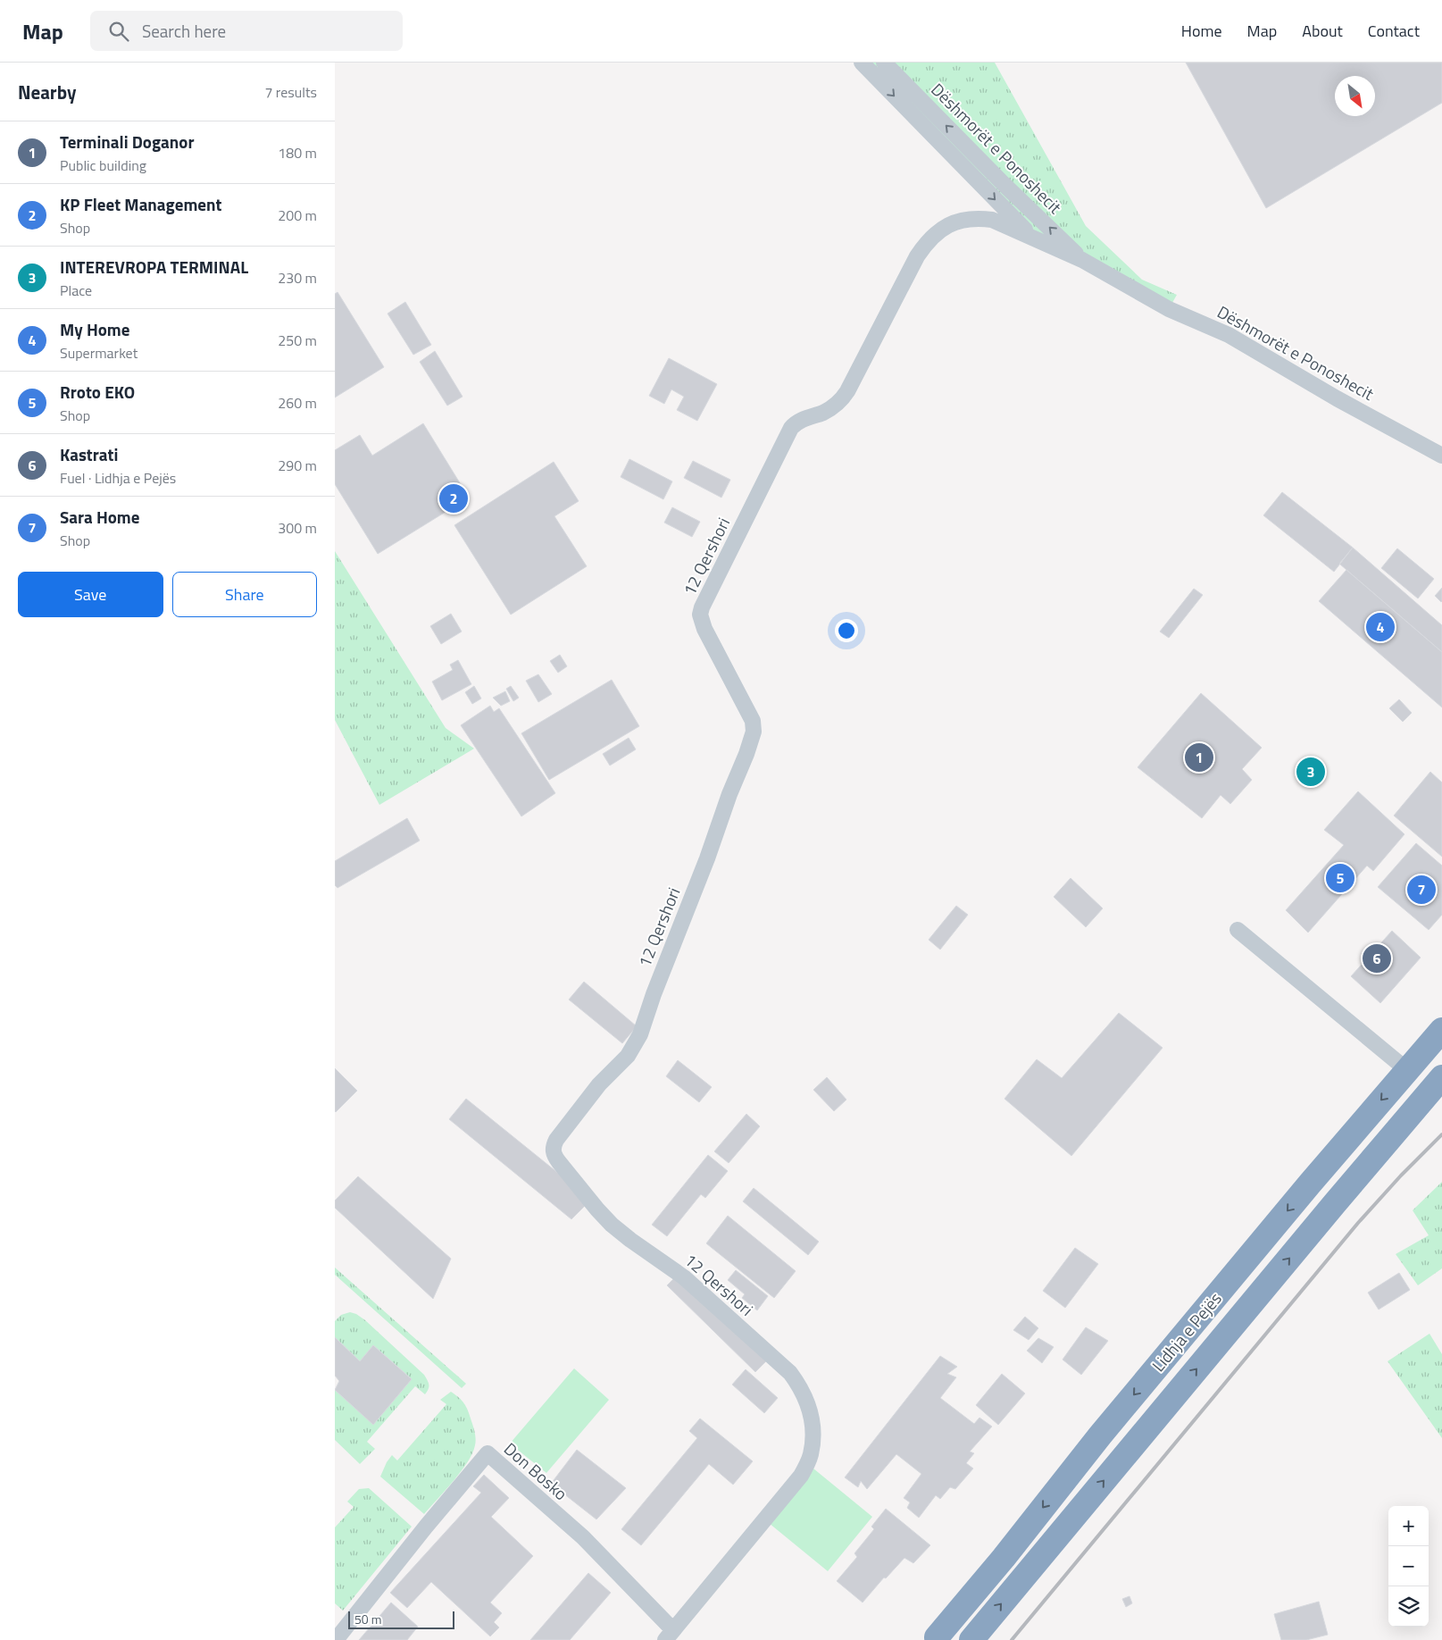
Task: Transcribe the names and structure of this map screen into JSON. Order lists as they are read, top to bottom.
{
  "streets": {
    "highway": ["Lidhja e Pejës"],
    "street": ["Dëshmorët e Ponoshecit", "12 Qershori", "Don Bosko"]
  },
  "crossings": [
    ["Dëshmorët e Ponoshecit", "12 Qershori"],
    ["12 Qershori", "Don Bosko"]
  ],
  "scale_bar": "50 m",
  "north": "bottom right",
  "page": {
    "header": "Map",
    "search": "Search here",
    "nav": [
      "Home",
      "Map",
      "About",
      "Contact"
    ],
    "heading": ["Nearby", "7 results"],
    "list": [
      {
        "mark": "1",
        "name": "Terminali Doganor",
        "note": "Public building",
        "value": "180 m"
      },
      {
        "mark": "2",
        "name": "KP Fleet Management",
        "note": "Shop",
        "value": "200 m"
      },
      {
        "mark": "3",
        "name": "INTEREVROPA TERMINAL",
        "note": "Place",
        "value": "230 m"
      },
      {
        "mark": "4",
        "name": "My Home",
        "note": "Supermarket",
        "value": "250 m"
      },
      {
        "mark": "5",
        "name": "Rroto EKO",
        "note": "Shop",
        "value": "260 m"
      },
      {
        "mark": "6",
        "name": "Kastrati",
        "note": "Fuel · Lidhja e Pejës",
        "value": "290 m"
      },
      {
        "mark": "7",
        "name": "Sara Home",
        "note": "Shop",
        "value": "300 m"
      }
    ],
    "pins": [
      "2",
      "4",
      "1",
      "3",
      "5",
      "7",
      "6"
    ],
    "buttons": ["Save", "Share"],
    "map_buttons": ["+", "−"],
    "scale": "50 m"
  }
}
